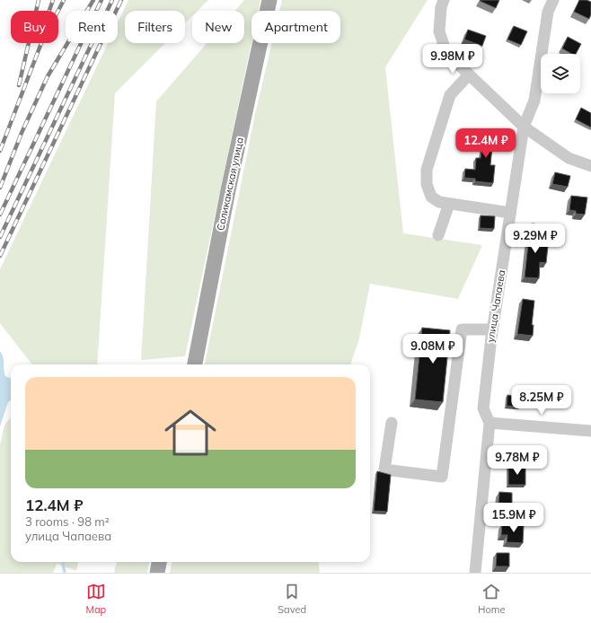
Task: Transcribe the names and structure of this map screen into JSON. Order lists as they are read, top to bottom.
{
  "streets": {
    "main road": ["Соликамская улица"],
    "street": ["улица Чапаева"]
  },
  "page": {
    "chip": [
      "Buy",
      "Rent",
      "Filters",
      "New",
      "Apartment"
    ],
    "price": [
      "9.98M ₽",
      "12.4M ₽",
      "9.29M ₽",
      "9.08M ₽",
      "8.25M ₽",
      "9.78M ₽",
      "15.9M ₽"
    ],
    "list": [
      {
        "name": "12.4M ₽",
        "note": "3 rooms · 98 m² · улица Чапаева"
      }
    ],
    "tabs": ["Map", "Saved", "Home"]
  }
}
